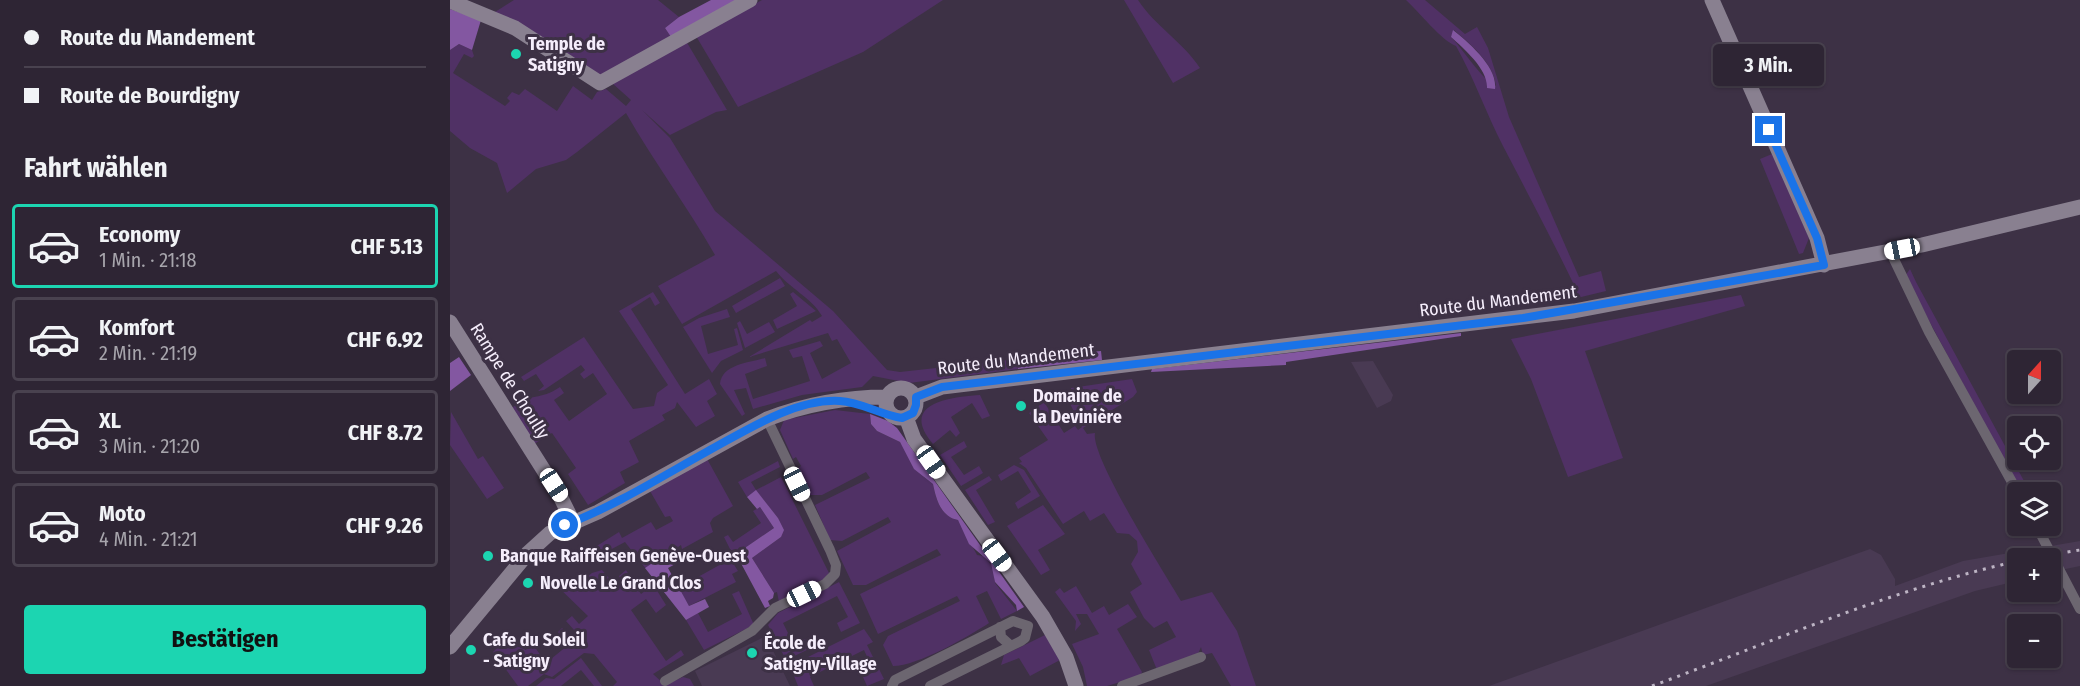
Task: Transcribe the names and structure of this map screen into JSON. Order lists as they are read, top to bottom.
{
  "streets": {
    "street": ["Route du Mandement", "Rampe de Choully"]
  },
  "places": [
    "Temple de Satigny",
    "Domaine de la Devinière",
    "Banque Raiffeisen Genève-Ouest",
    "Novelle Le Grand Clos",
    "Cafe du Soleil - Satigny",
    "École de Satigny-Village"
  ],
  "north": "top",
  "page": {
    "banner": ["Route du Mandement", "Route de Bourdigny"],
    "bubble": "3 Min.",
    "heading": "Fahrt wählen",
    "list": [
      {
        "name": "Economy",
        "note": "1 Min. · 21:18",
        "value": "CHF 5.13"
      },
      {
        "name": "Komfort",
        "note": "2 Min. · 21:19",
        "value": "CHF 6.92"
      },
      {
        "name": "XL",
        "note": "3 Min. · 21:20",
        "value": "CHF 8.72"
      },
      {
        "name": "Moto",
        "note": "4 Min. · 21:21",
        "value": "CHF 9.26"
      }
    ],
    "map_buttons": ["+", "−"],
    "buttons": "Bestätigen"
  }
}
